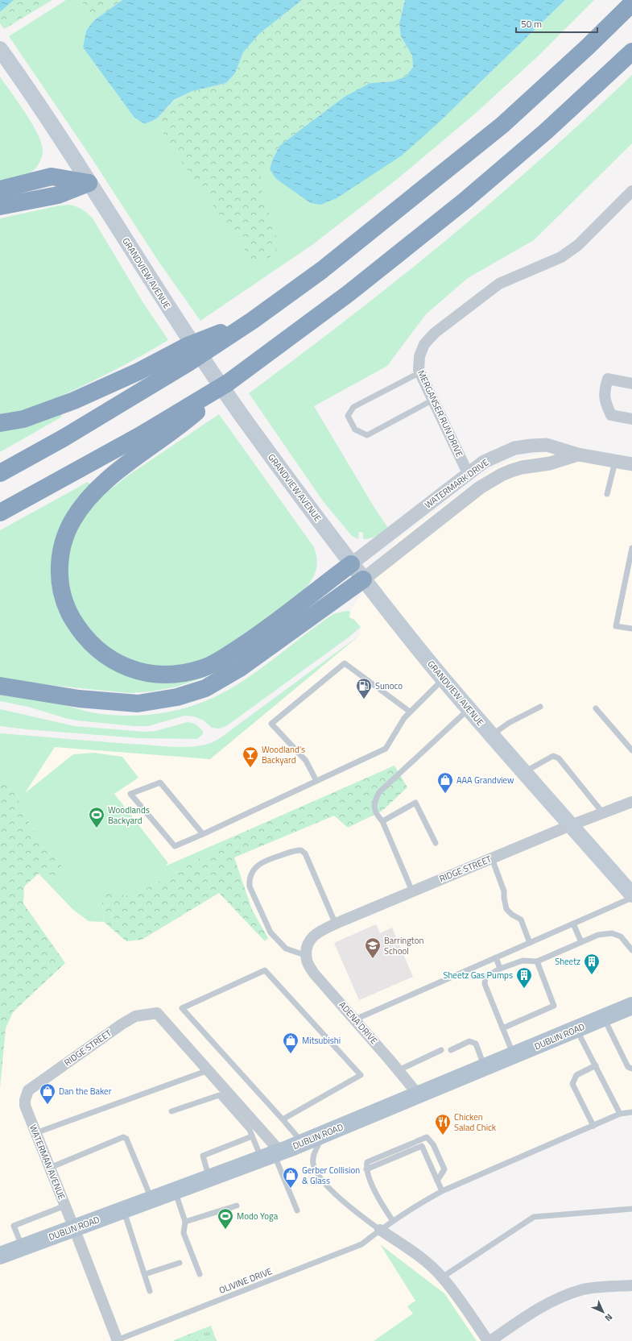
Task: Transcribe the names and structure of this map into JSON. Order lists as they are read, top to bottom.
{
  "streets": {
    "main road": ["GRANDVIEW AVENUE", "DUBLIN ROAD"],
    "street": [
      "MERGANSER RUN DRIVE",
      "WATERMARK DRIVE",
      "RIDGE STREET",
      "ADENA DRIVE",
      "WATERMAN AVENUE"
    ],
    "lane": ["OLIVINE DRIVE"]
  },
  "crossings": [
    ["GRANDVIEW AVENUE", "WATERMARK DRIVE"],
    ["GRANDVIEW AVENUE", "RIDGE STREET"],
    ["MERGANSER RUN DRIVE", "WATERMARK DRIVE"],
    ["RIDGE STREET", "ADENA DRIVE"],
    ["RIDGE STREET", "WATERMAN AVENUE"],
    ["ADENA DRIVE", "DUBLIN ROAD"],
    ["DUBLIN ROAD", "WATERMAN AVENUE"],
    ["WATERMAN AVENUE", "OLIVINE DRIVE"]
  ],
  "places": {
    "fuel station": ["Sunoco"],
    "bar": ["Woodland’s Backyard"],
    "shop": [
      "AAA Grandview",
      "Mitsubishi",
      "Dan the Baker",
      "Gerber Collision & Glass"
    ],
    "sports": ["Woodlands Backyard", "Modo Yoga"],
    "school or university": ["Barrington School"],
    "building": ["Sheetz", "Sheetz Gas Pumps"],
    "restaurant": ["Chicken Salad Chick"]
  },
  "scale_bar": "50 m",
  "north": "bottom right"
}
